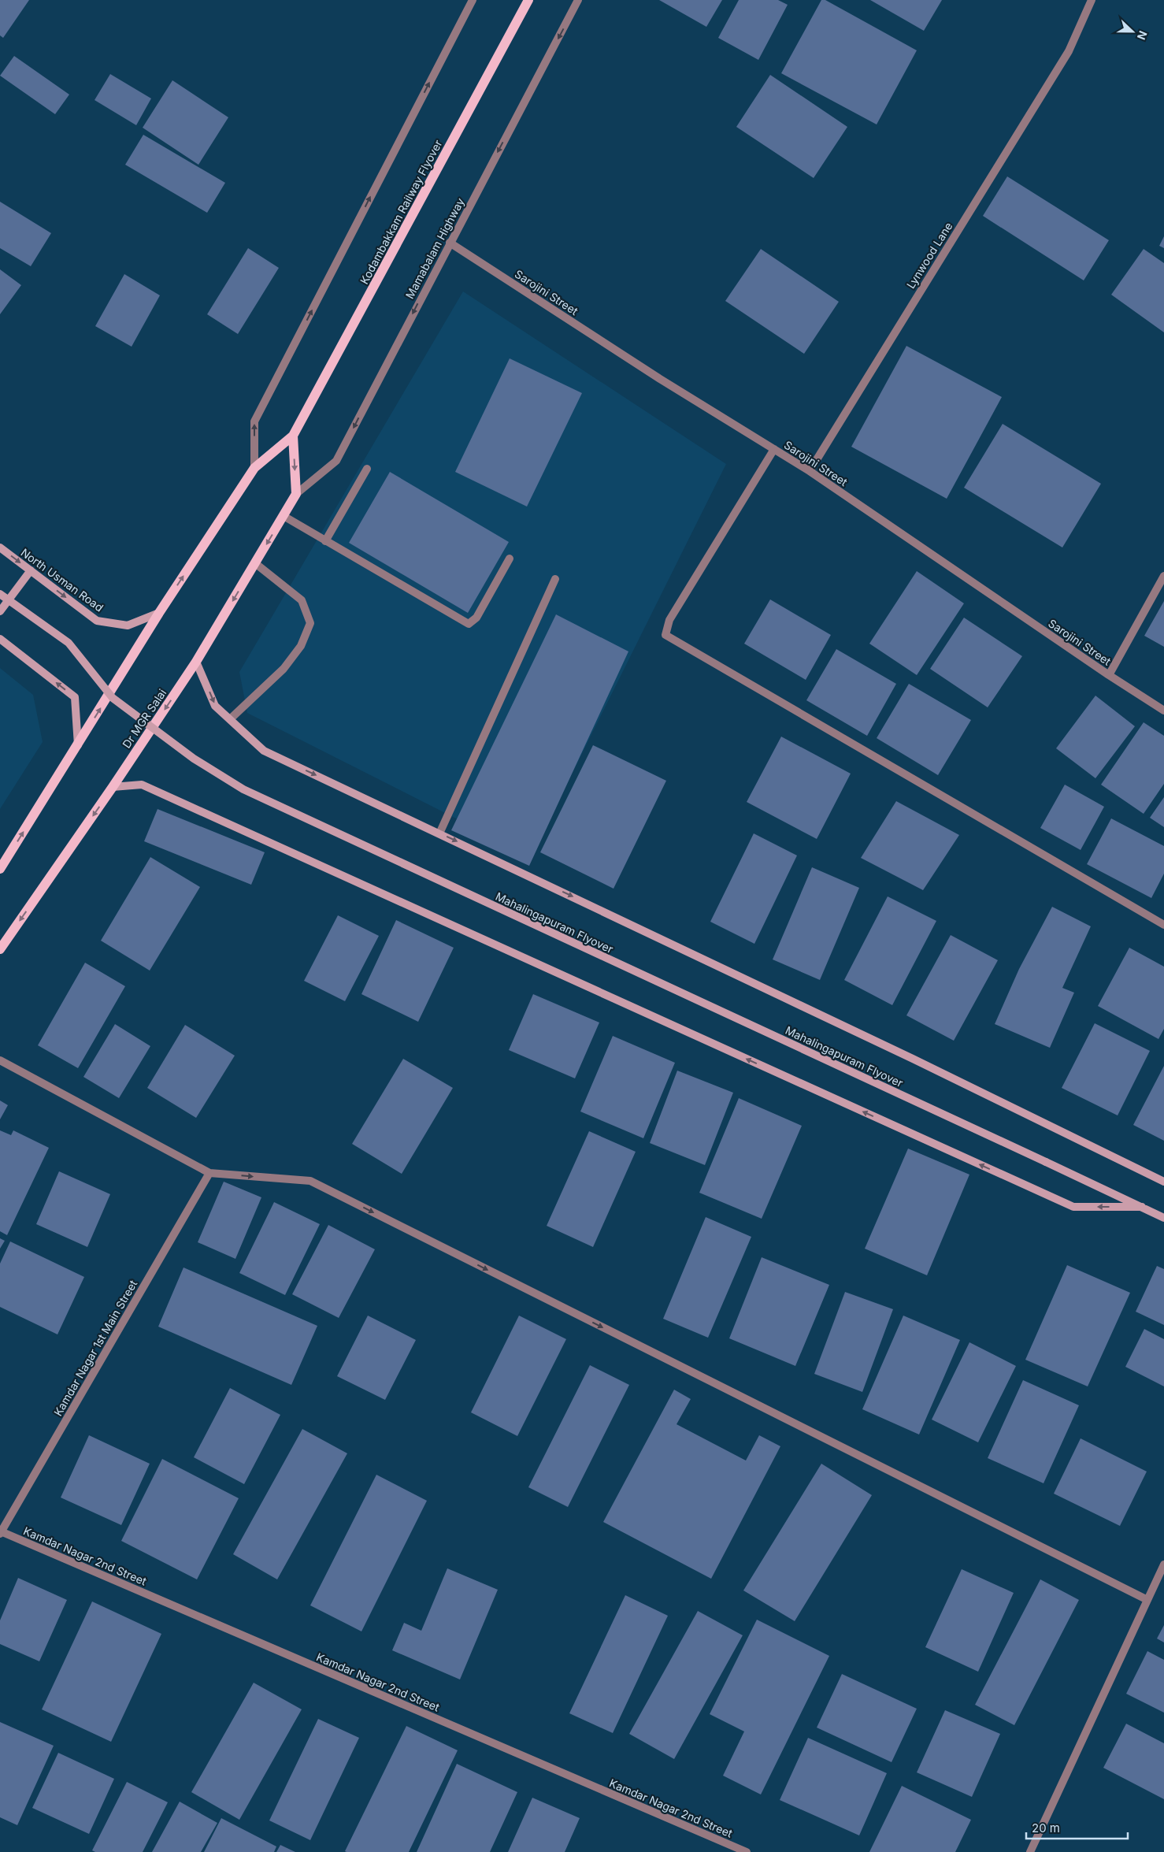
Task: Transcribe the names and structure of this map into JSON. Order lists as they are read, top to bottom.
{
  "streets": {
    "main road": [
      "Kodambakkam Railway Flyover",
      "North Usman Road",
      "Dr MGR Salai",
      "Mahalingapuram Flyover"
    ],
    "street": [
      "Mamabalam Highway",
      "Lynwood Lane",
      "Sarojini Street",
      "Kamdar Nagar 1st Main Street",
      "Kamdar Nagar 2nd Street"
    ]
  },
  "crossings": [
    ["Mamabalam Highway", "Sarojini Street"],
    ["Mamabalam Highway", "Dr MGR Salai"],
    ["Lynwood Lane", "Sarojini Street"],
    ["Kamdar Nagar 1st Main Street", "Kamdar Nagar 2nd Street"]
  ],
  "one_way": ["Mamabalam Highway", "North Usman Road"],
  "scale_bar": "20 m",
  "north": "right"
}
